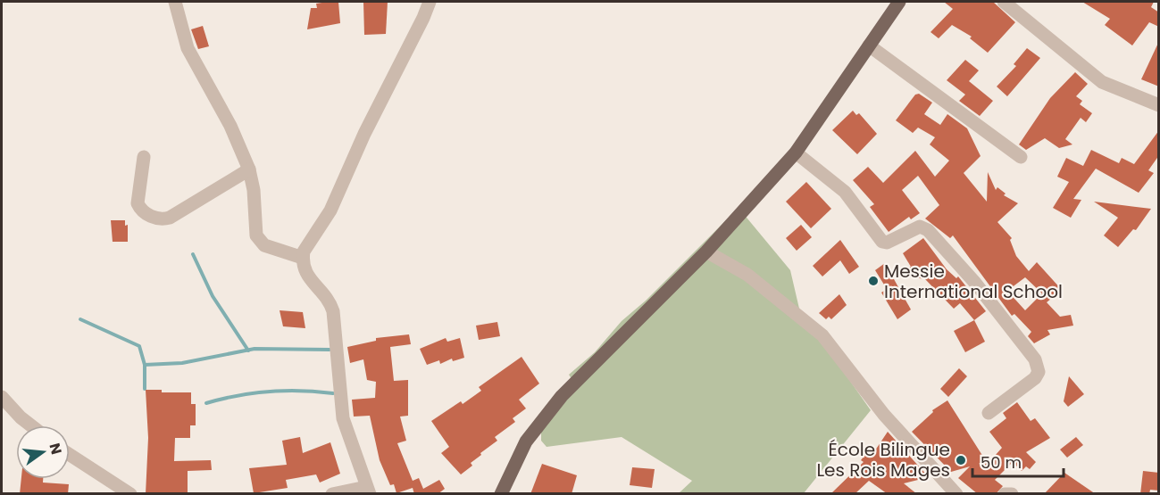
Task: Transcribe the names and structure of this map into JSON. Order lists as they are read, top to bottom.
{
  "places": ["Messie International School", "École Bilingue Les Rois Mages"],
  "scale_bar": "50 m",
  "north": "right"
}
